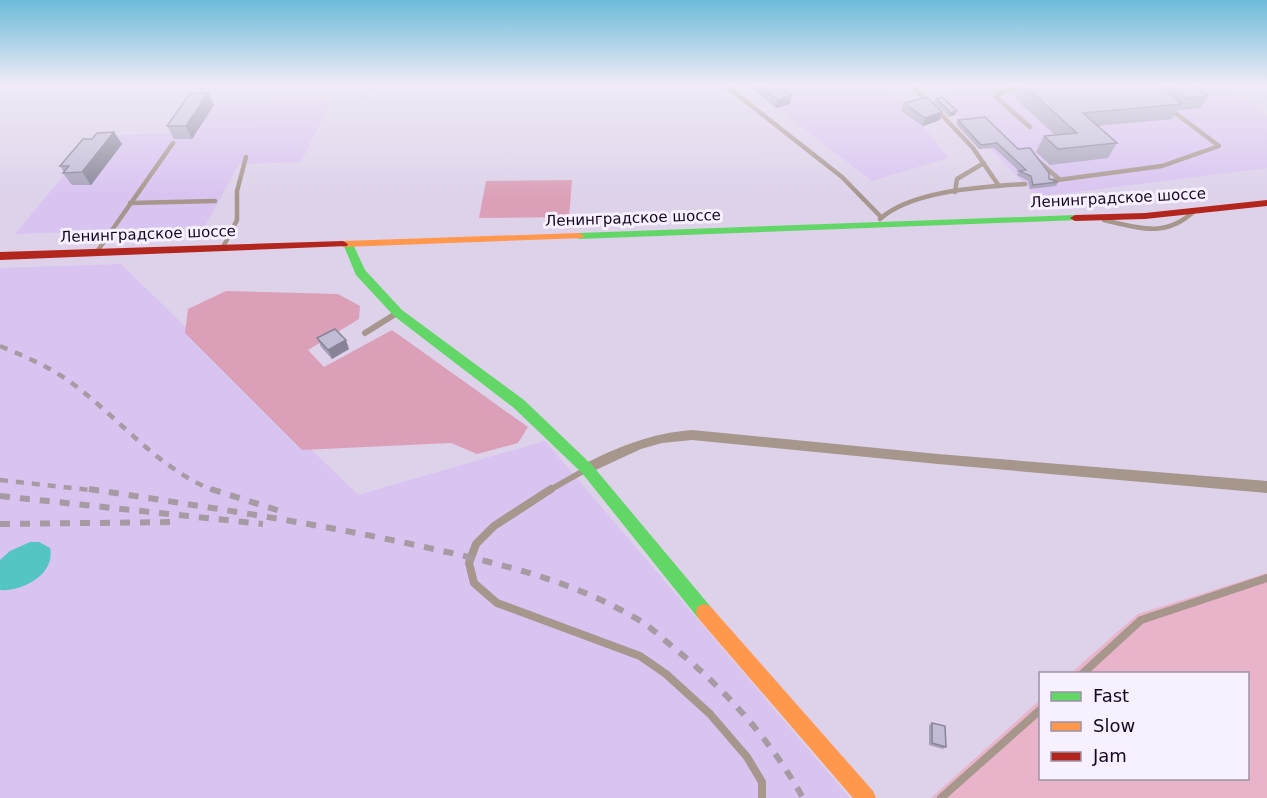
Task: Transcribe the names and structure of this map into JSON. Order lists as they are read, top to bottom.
{
  "streets": {
    "main road": ["Ленинградское шоссе"]
  },
  "legend": ["Fast", "Slow", "Jam"]
}
